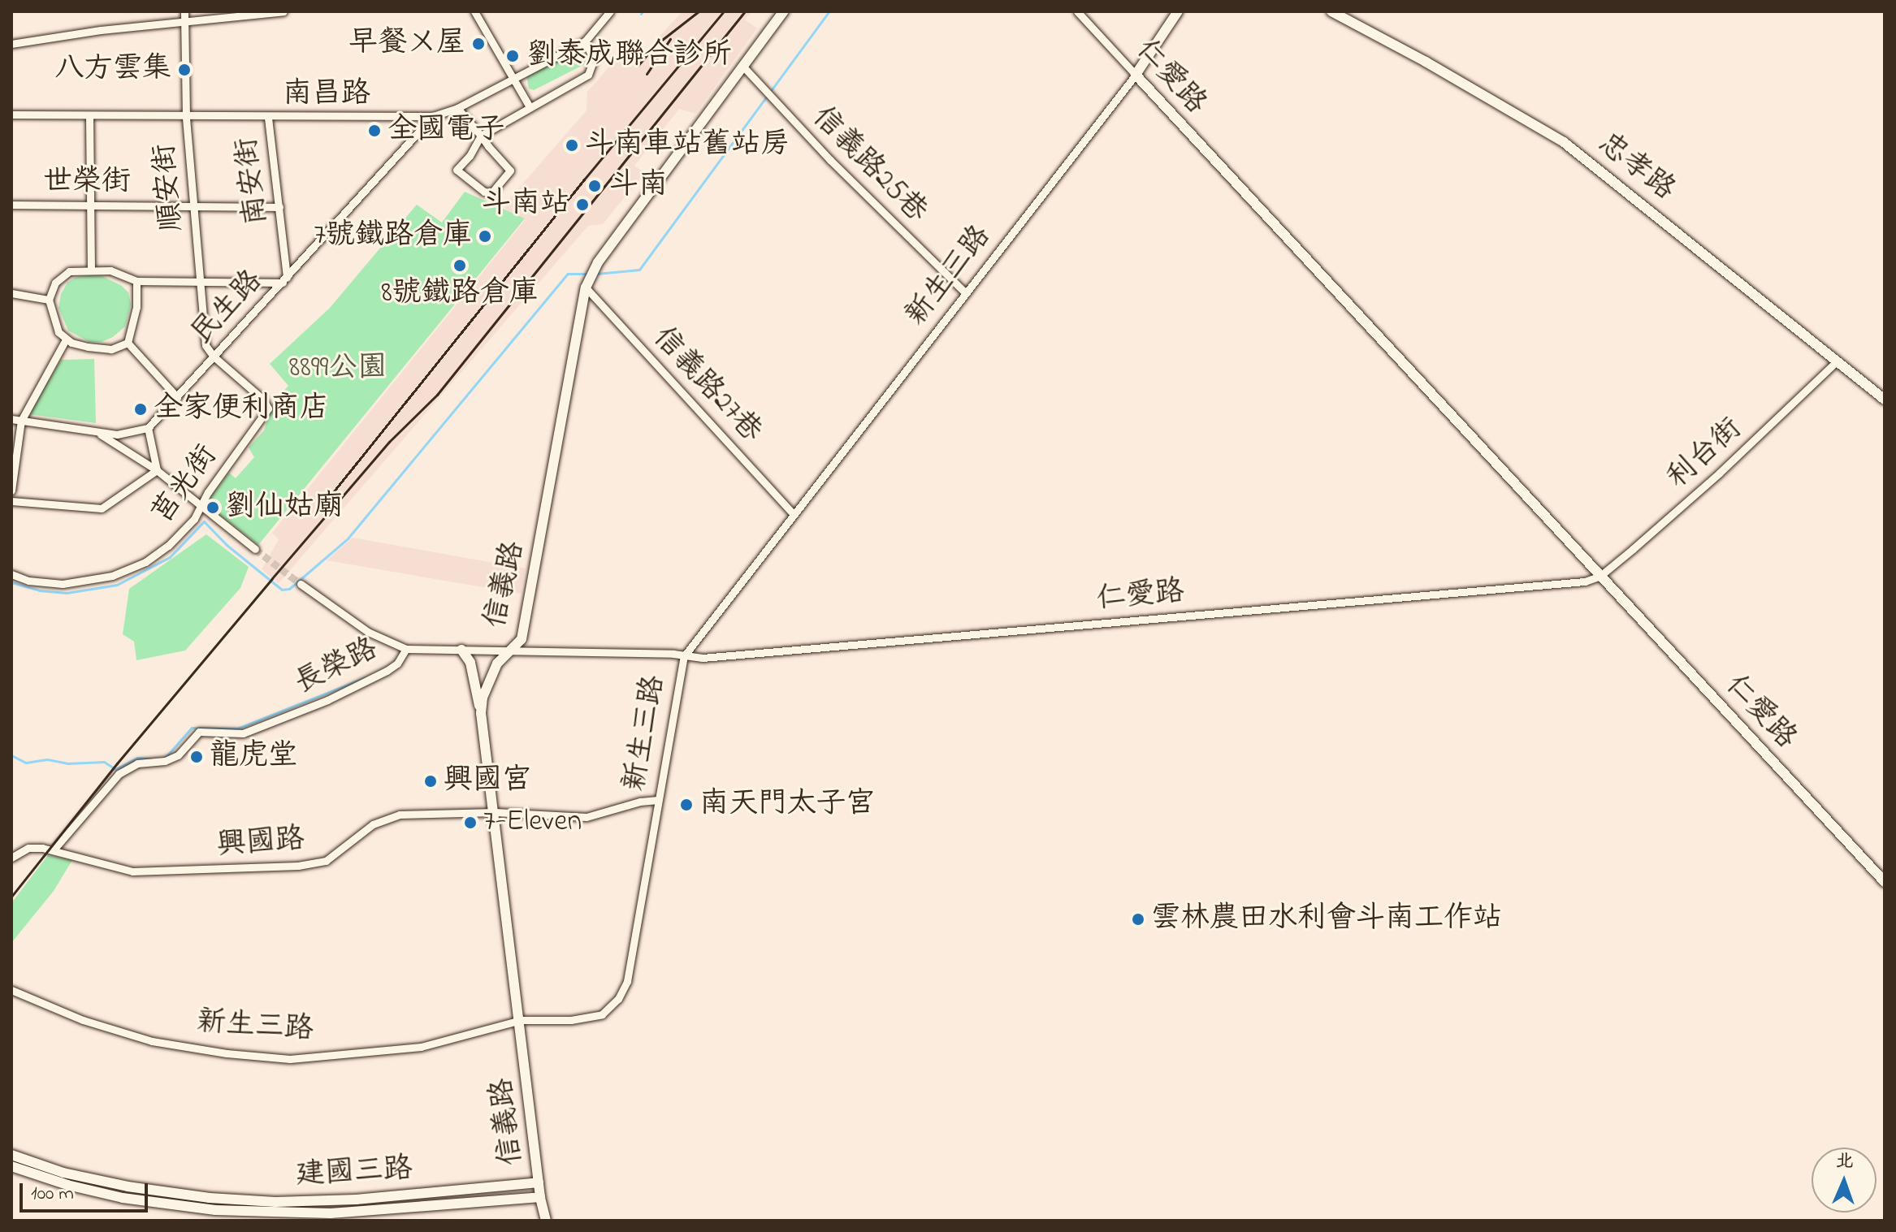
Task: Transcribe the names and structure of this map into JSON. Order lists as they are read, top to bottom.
{
  "streets": {
    "street": [
      "仁愛路",
      "南昌路",
      "信義路25巷",
      "忠孝路",
      "南安街",
      "世榮街",
      "順安街",
      "新生三路",
      "民生路",
      "信義路27巷",
      "利台街",
      "莒光街",
      "信義路",
      "長榮路",
      "興國路",
      "建國三路"
    ]
  },
  "crossings": [
    ["仁愛路", "新生三路"],
    ["仁愛路", "利台街"],
    ["仁愛路", "長榮路"],
    ["南昌路", "南安街"],
    ["南昌路", "順安街"],
    ["南昌路", "民生路"],
    ["信義路25巷", "新生三路"],
    ["信義路25巷", "信義路"],
    ["忠孝路", "利台街"],
    ["南安街", "世榮街"],
    ["南安街", "民生路"],
    ["世榮街", "順安街"],
    ["順安街", "民生路"],
    ["順安街", "莒光街"],
    ["新生三路", "信義路27巷"],
    ["新生三路", "信義路"],
    ["新生三路", "長榮路"],
    ["新生三路", "興國路"],
    ["民生路", "莒光街"],
    ["信義路27巷", "信義路"],
    ["信義路", "長榮路"],
    ["信義路", "興國路"],
    ["信義路", "建國三路"],
    ["長榮路", "興國路"]
  ],
  "parks": ["8899公園"],
  "places": [
    "早餐ㄨ屋",
    "劉泰成聯合診所",
    "八方雲集",
    "全國電子",
    "斗南車站舊站房",
    "斗南",
    "斗南站",
    "7號鐵路倉庫",
    "8號鐵路倉庫",
    "全家便利商店",
    "劉仙姑廟",
    "龍虎堂",
    "興國宮",
    "南天門太子宮",
    "7-Eleven",
    "雲林農田水利會斗南工作站"
  ],
  "scale_bar": "100 m",
  "north": "top"
}
